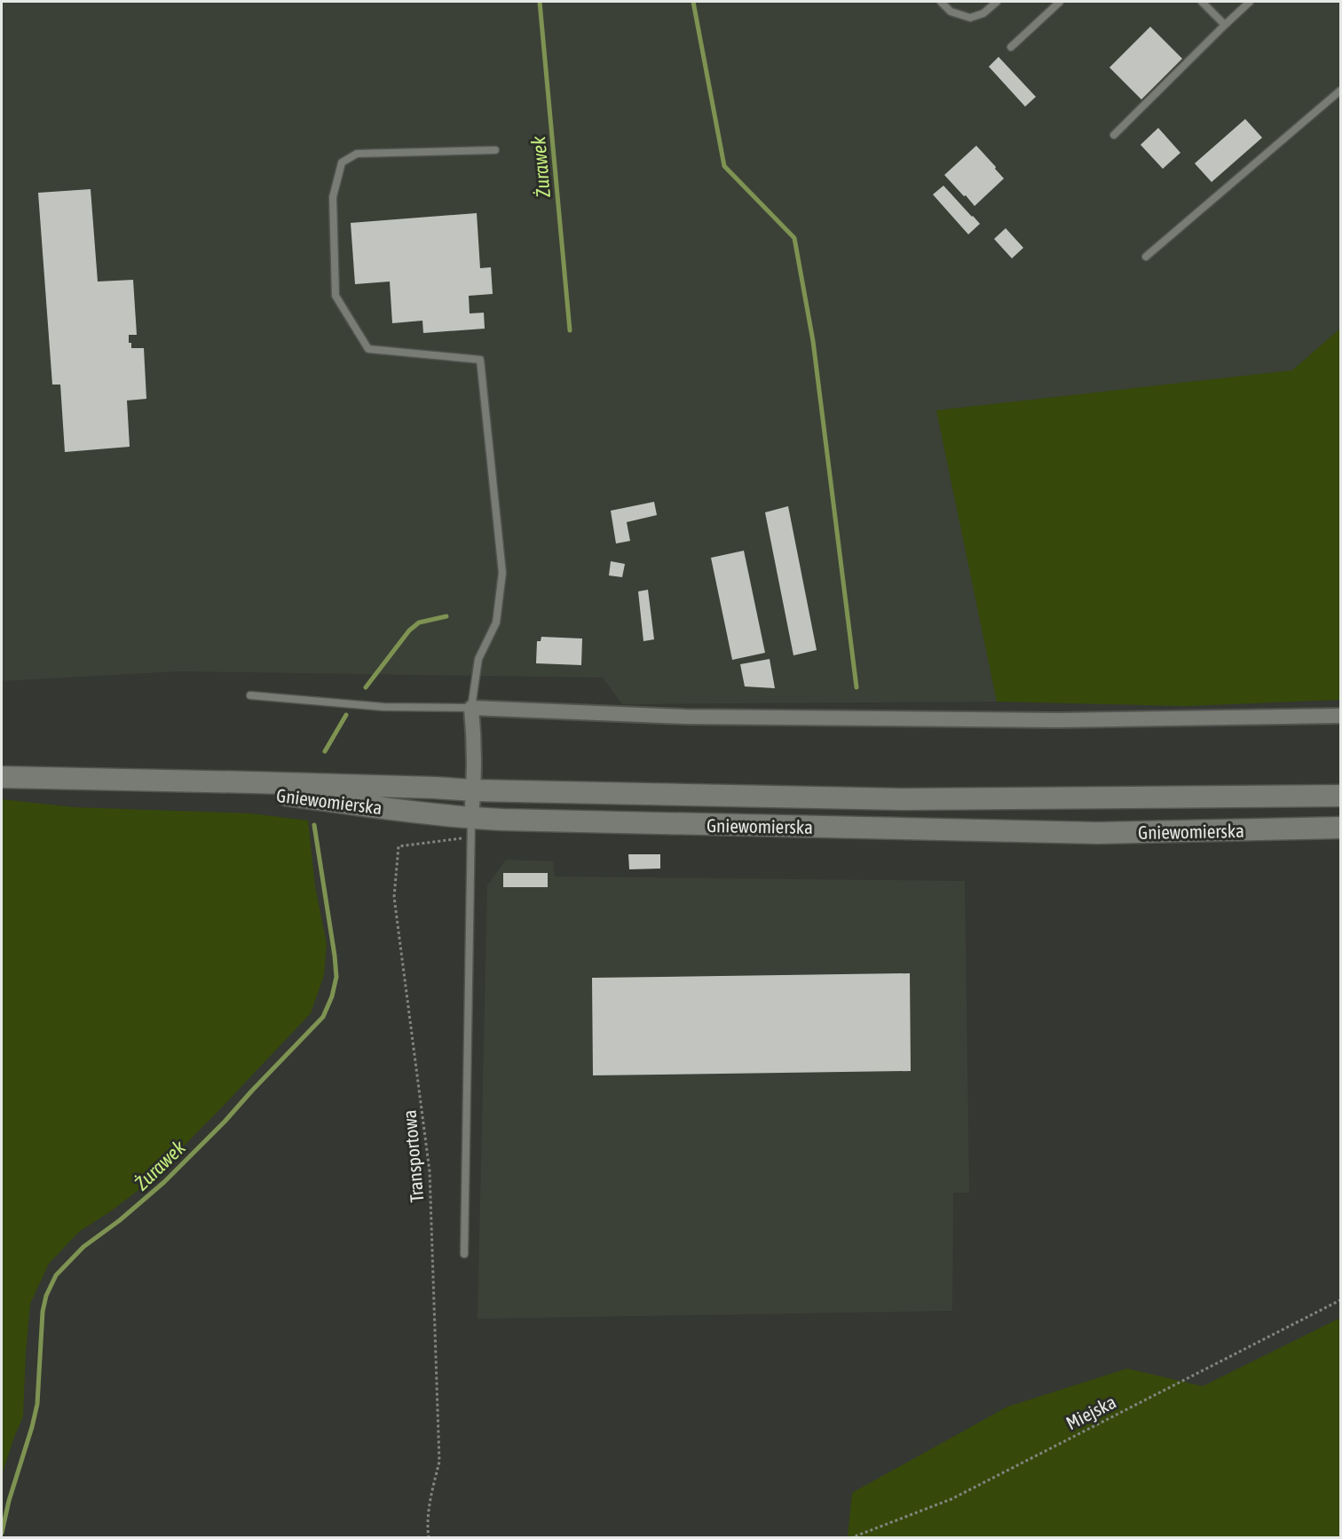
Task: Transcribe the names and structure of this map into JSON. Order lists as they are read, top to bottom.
{
  "streets": {
    "street": ["Gniewomierska"],
    "path": ["Transportowa", "Miejska"]
  },
  "crossings": [
    ["Gniewomierska", "Transportowa"]
  ],
  "water": ["Żurawek"]
}
